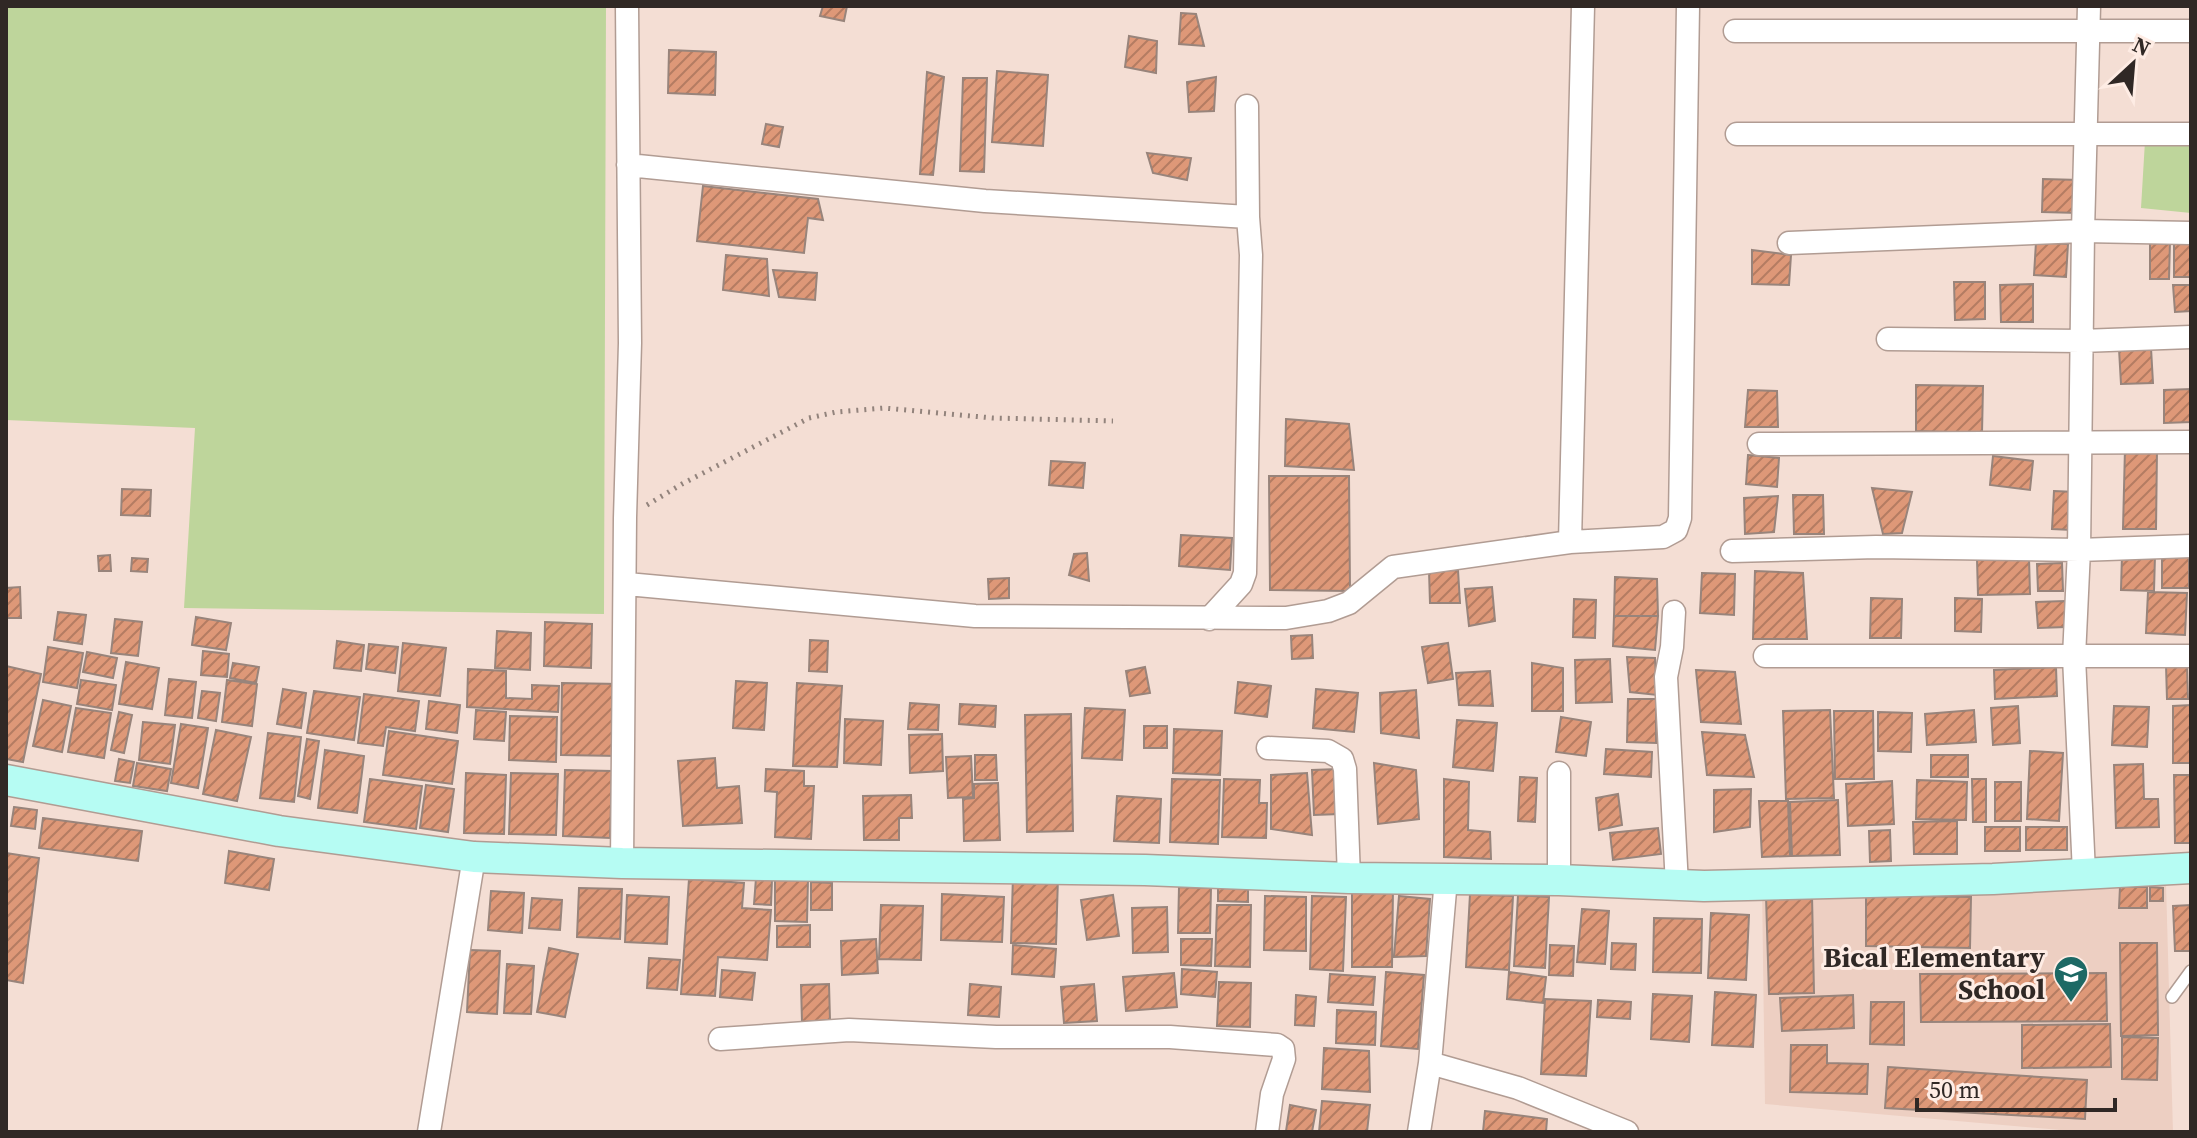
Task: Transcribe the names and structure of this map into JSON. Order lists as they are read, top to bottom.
{
  "places": {
    "school or university": ["Bical Elementary School"]
  },
  "scale_bar": "50 m",
  "north": "top right"
}
